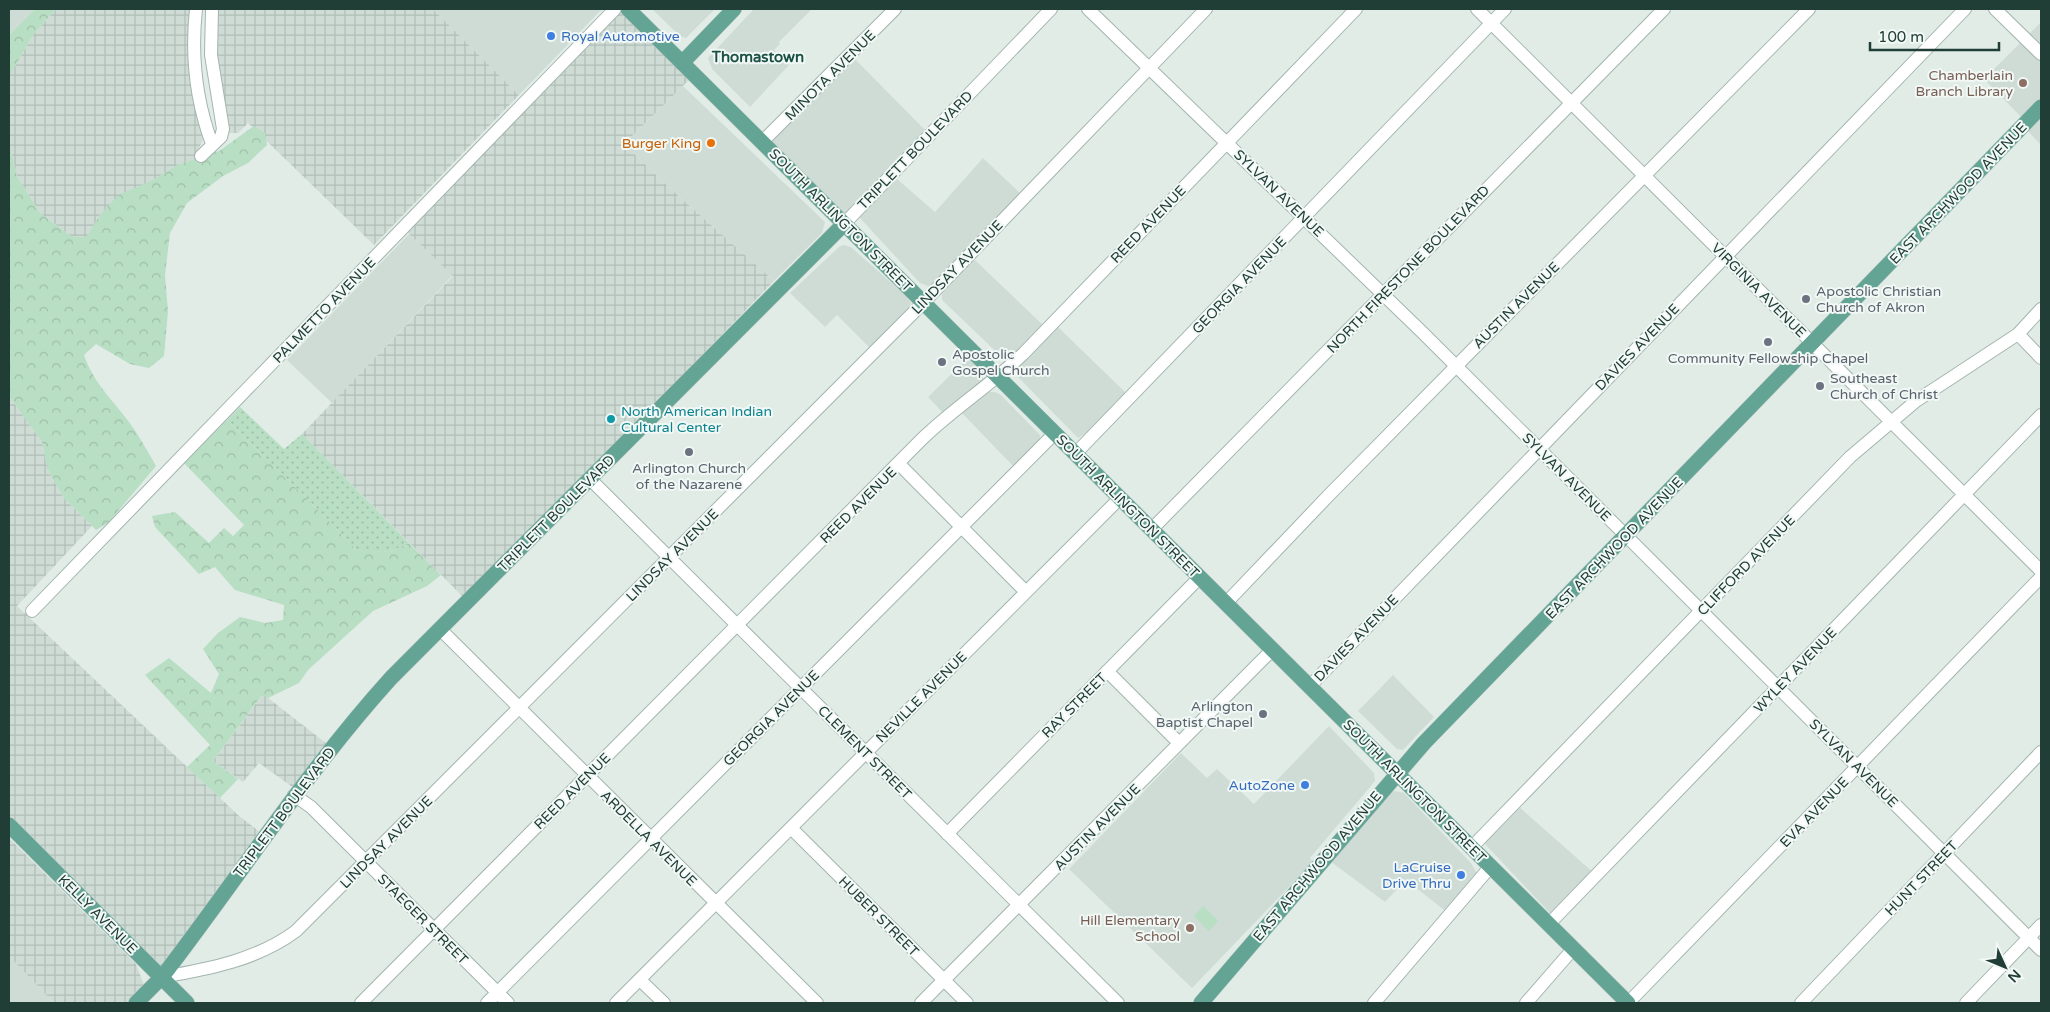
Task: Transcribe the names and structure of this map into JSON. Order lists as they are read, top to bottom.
{
  "streets": {
    "main road": [
      "TRIPLETT BOULEVARD",
      "EAST ARCHWOOD AVENUE",
      "SOUTH ARLINGTON STREET",
      "KELLY AVENUE"
    ],
    "street": [
      "MINOTA AVENUE",
      "SYLVAN AVENUE",
      "REED AVENUE",
      "LINDSAY AVENUE",
      "NORTH FIRESTONE BOULEVARD",
      "GEORGIA AVENUE",
      "VIRGINIA AVENUE",
      "AUSTIN AVENUE",
      "PALMETTO AVENUE",
      "DAVIES AVENUE",
      "CLIFFORD AVENUE",
      "WYLEY AVENUE",
      "NEVILLE AVENUE",
      "RAY STREET",
      "CLEMENT STREET",
      "EVA AVENUE",
      "ARDELLA AVENUE",
      "HUNT STREET",
      "HUBER STREET",
      "STAEGER STREET"
    ]
  },
  "crossings": [
    ["MINOTA AVENUE", "SOUTH ARLINGTON STREET"],
    ["TRIPLETT BOULEVARD", "SOUTH ARLINGTON STREET"],
    ["TRIPLETT BOULEVARD", "LINDSAY AVENUE"],
    ["TRIPLETT BOULEVARD", "CLEMENT STREET"],
    ["TRIPLETT BOULEVARD", "ARDELLA AVENUE"],
    ["TRIPLETT BOULEVARD", "KELLY AVENUE"],
    ["TRIPLETT BOULEVARD", "STAEGER STREET"],
    ["SYLVAN AVENUE", "EAST ARCHWOOD AVENUE"],
    ["SYLVAN AVENUE", "REED AVENUE"],
    ["SYLVAN AVENUE", "LINDSAY AVENUE"],
    ["SYLVAN AVENUE", "NORTH FIRESTONE BOULEVARD"],
    ["SYLVAN AVENUE", "GEORGIA AVENUE"],
    ["SYLVAN AVENUE", "AUSTIN AVENUE"],
    ["SYLVAN AVENUE", "DAVIES AVENUE"],
    ["SYLVAN AVENUE", "CLIFFORD AVENUE"],
    ["SYLVAN AVENUE", "WYLEY AVENUE"],
    ["SYLVAN AVENUE", "EVA AVENUE"],
    ["SYLVAN AVENUE", "HUNT STREET"],
    ["EAST ARCHWOOD AVENUE", "SOUTH ARLINGTON STREET"],
    ["EAST ARCHWOOD AVENUE", "VIRGINIA AVENUE"],
    ["SOUTH ARLINGTON STREET", "REED AVENUE"],
    ["SOUTH ARLINGTON STREET", "LINDSAY AVENUE"],
    ["SOUTH ARLINGTON STREET", "NORTH FIRESTONE BOULEVARD"],
    ["SOUTH ARLINGTON STREET", "GEORGIA AVENUE"],
    ["SOUTH ARLINGTON STREET", "AUSTIN AVENUE"],
    ["SOUTH ARLINGTON STREET", "DAVIES AVENUE"],
    ["SOUTH ARLINGTON STREET", "CLIFFORD AVENUE"],
    ["SOUTH ARLINGTON STREET", "WYLEY AVENUE"],
    ["SOUTH ARLINGTON STREET", "NEVILLE AVENUE"],
    ["SOUTH ARLINGTON STREET", "RAY STREET"],
    ["SOUTH ARLINGTON STREET", "EVA AVENUE"],
    ["REED AVENUE", "CLEMENT STREET"],
    ["REED AVENUE", "ARDELLA AVENUE"],
    ["REED AVENUE", "STAEGER STREET"],
    ["LINDSAY AVENUE", "CLEMENT STREET"],
    ["LINDSAY AVENUE", "ARDELLA AVENUE"],
    ["LINDSAY AVENUE", "KELLY AVENUE"],
    ["LINDSAY AVENUE", "STAEGER STREET"],
    ["NORTH FIRESTONE BOULEVARD", "VIRGINIA AVENUE"],
    ["GEORGIA AVENUE", "VIRGINIA AVENUE"],
    ["GEORGIA AVENUE", "CLEMENT STREET"],
    ["GEORGIA AVENUE", "ARDELLA AVENUE"],
    ["GEORGIA AVENUE", "STAEGER STREET"],
    ["VIRGINIA AVENUE", "AUSTIN AVENUE"],
    ["VIRGINIA AVENUE", "DAVIES AVENUE"],
    ["VIRGINIA AVENUE", "CLIFFORD AVENUE"],
    ["VIRGINIA AVENUE", "WYLEY AVENUE"],
    ["AUSTIN AVENUE", "CLEMENT STREET"],
    ["AUSTIN AVENUE", "HUBER STREET"],
    ["NEVILLE AVENUE", "CLEMENT STREET"],
    ["NEVILLE AVENUE", "ARDELLA AVENUE"],
    ["NEVILLE AVENUE", "HUBER STREET"],
    ["RAY STREET", "CLEMENT STREET"]
  ],
  "districts": ["Thomastown"],
  "places": [
    "Royal Automotive",
    "Chamberlain Branch Library",
    "Burger King",
    "Apostolic Christian Church of Akron",
    "Community Fellowship Chapel",
    "Apostolic Gospel Church",
    "Southeast Church of Christ",
    "North American Indian Cultural Center",
    "Arlington Church of the Nazarene",
    "Arlington Baptist Chapel",
    "AutoZone",
    "LaCruise Drive Thru",
    "Hill Elementary School"
  ],
  "scale_bar": "100 m",
  "north": "bottom right"
}
